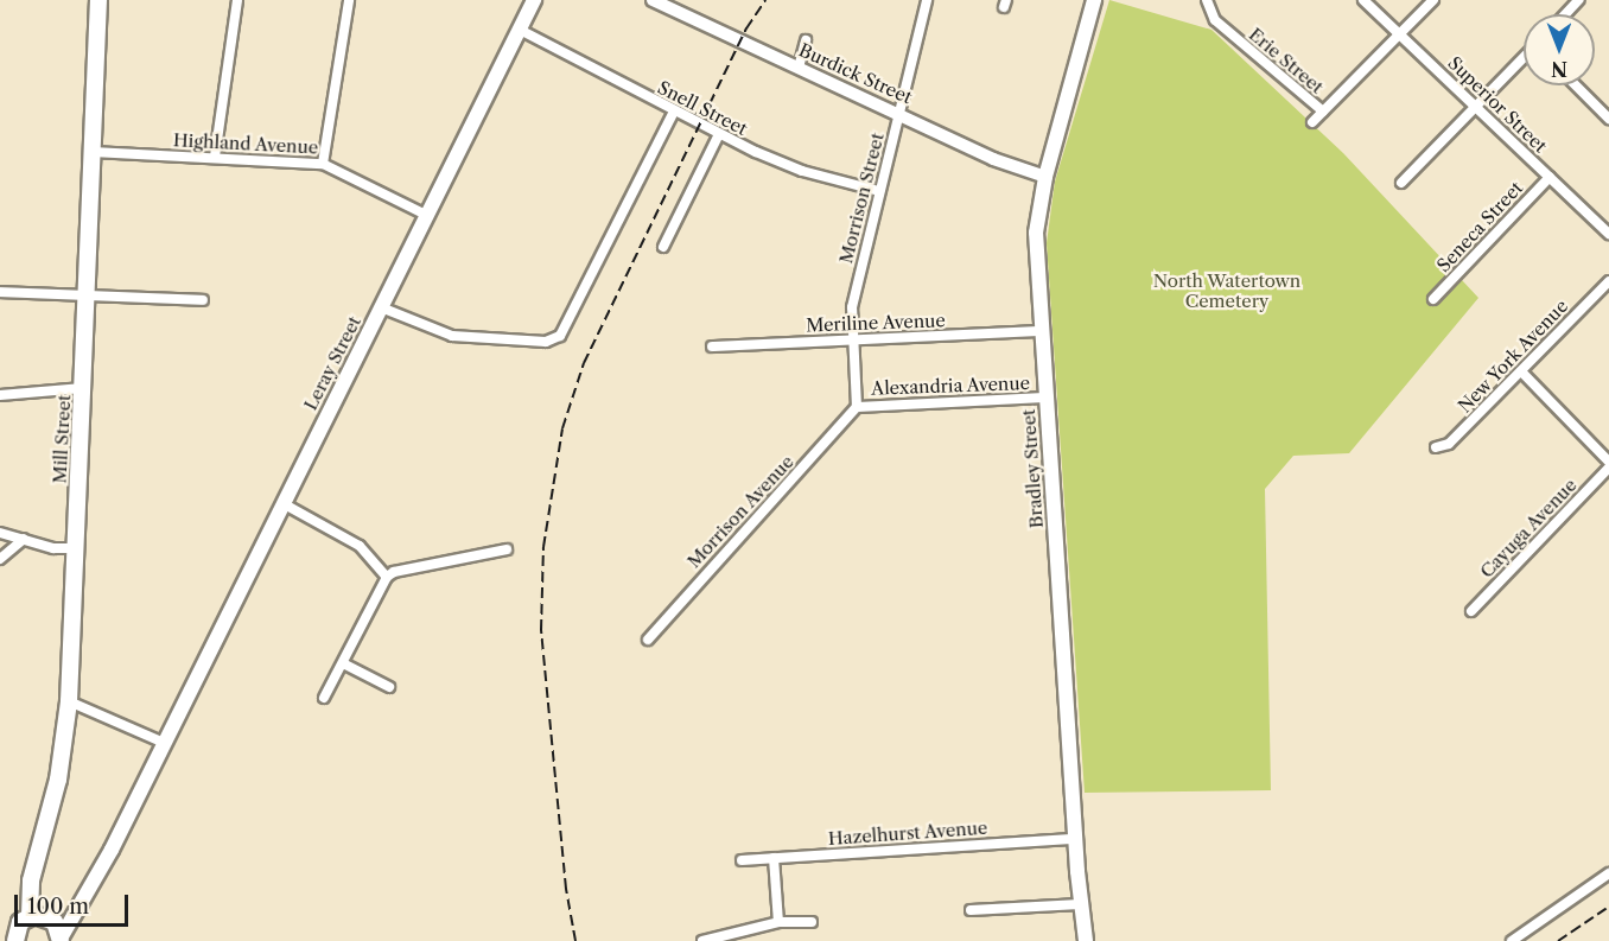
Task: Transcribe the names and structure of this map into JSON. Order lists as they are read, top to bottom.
{
  "streets": {
    "highway": ["Mill Street"],
    "main road": ["Leray Street", "Bradley Street"],
    "street": [
      "Erie Street",
      "Burdick Street",
      "Superior Street",
      "Snell Street",
      "Highland Avenue",
      "Morrison Street",
      "Seneca Street",
      "Meriline Avenue",
      "New York Avenue",
      "Alexandria Avenue",
      "Morrison Avenue",
      "Cayuga Avenue",
      "Hazelhurst Avenue"
    ]
  },
  "crossings": [
    ["Burdick Street", "Morrison Street"],
    ["Burdick Street", "Bradley Street"],
    ["Superior Street", "Seneca Street"],
    ["Snell Street", "Morrison Street"],
    ["Snell Street", "Leray Street"],
    ["Highland Avenue", "Leray Street"],
    ["Highland Avenue", "Mill Street"],
    ["Morrison Street", "Meriline Avenue"],
    ["Morrison Street", "Alexandria Avenue"],
    ["Morrison Street", "Morrison Avenue"],
    ["Meriline Avenue", "Bradley Street"],
    ["Alexandria Avenue", "Bradley Street"],
    ["Alexandria Avenue", "Morrison Avenue"],
    ["Bradley Street", "Hazelhurst Avenue"]
  ],
  "parks": ["North Watertown Cemetery"],
  "scale_bar": "100 m",
  "north": "bottom"
}
